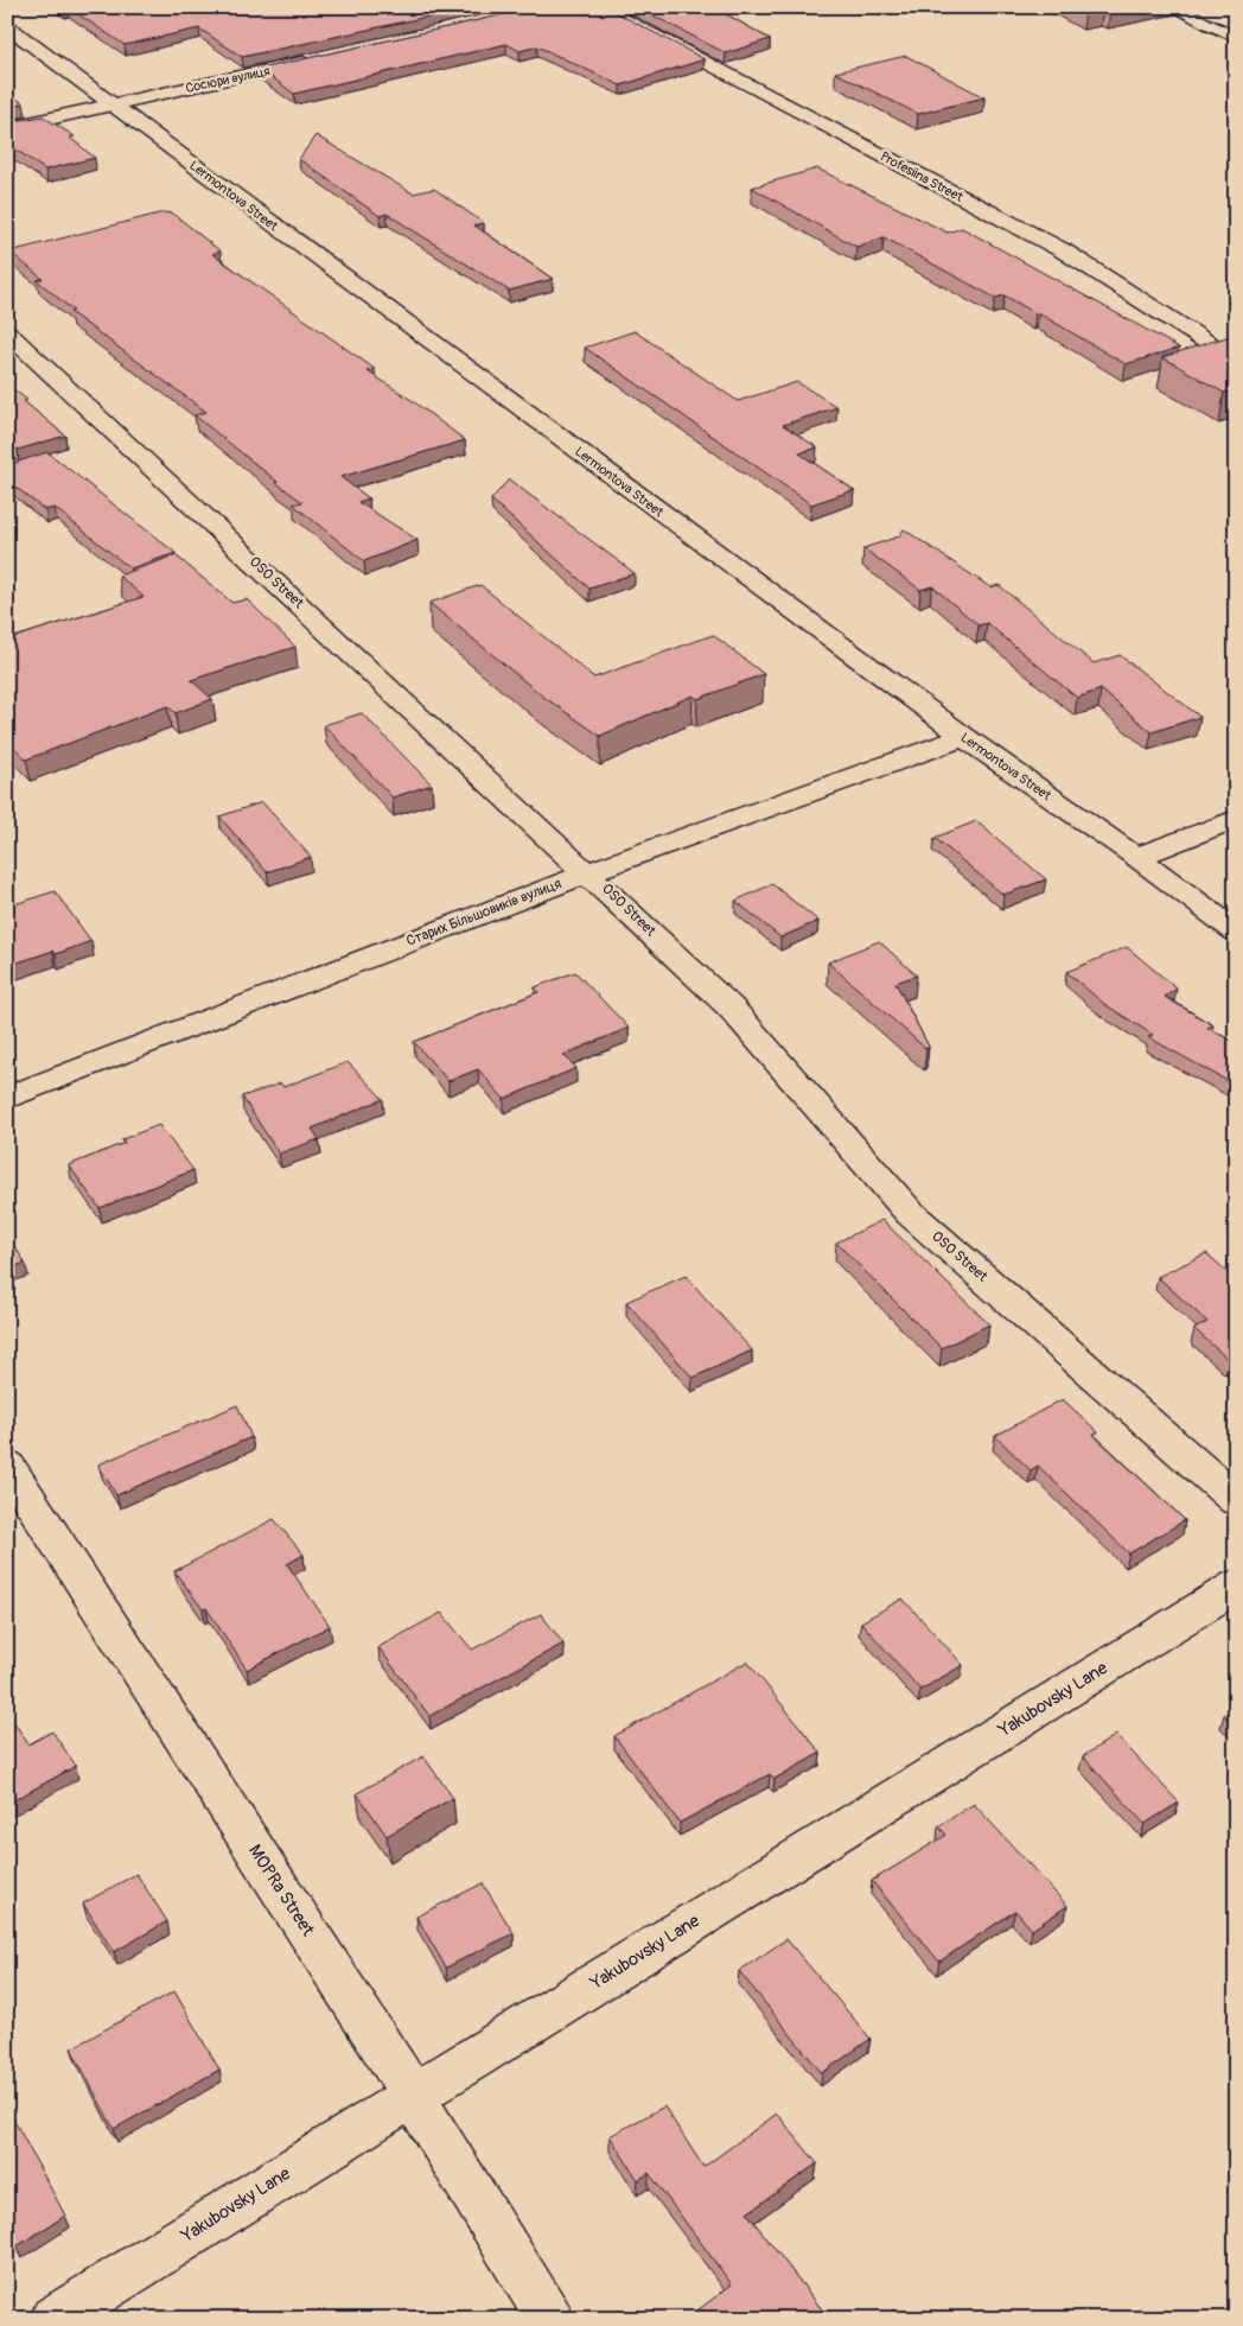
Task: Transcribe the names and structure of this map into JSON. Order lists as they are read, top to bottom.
{
  "streets": {
    "street": [
      "Сосюри вулиця",
      "Profesiina Street",
      "Lermontova Street",
      "OSO Street",
      "Старих Більшовиків вулиця",
      "Yakubovsky Lane",
      "MOPRa Street"
    ]
  },
  "crossings": [
    ["Сосюри вулиця", "Lermontova Street"],
    ["Lermontova Street", "Старих Більшовиків вулиця"],
    ["OSO Street", "Старих Більшовиків вулиця"],
    ["Yakubovsky Lane", "MOPRa Street"]
  ]
}
